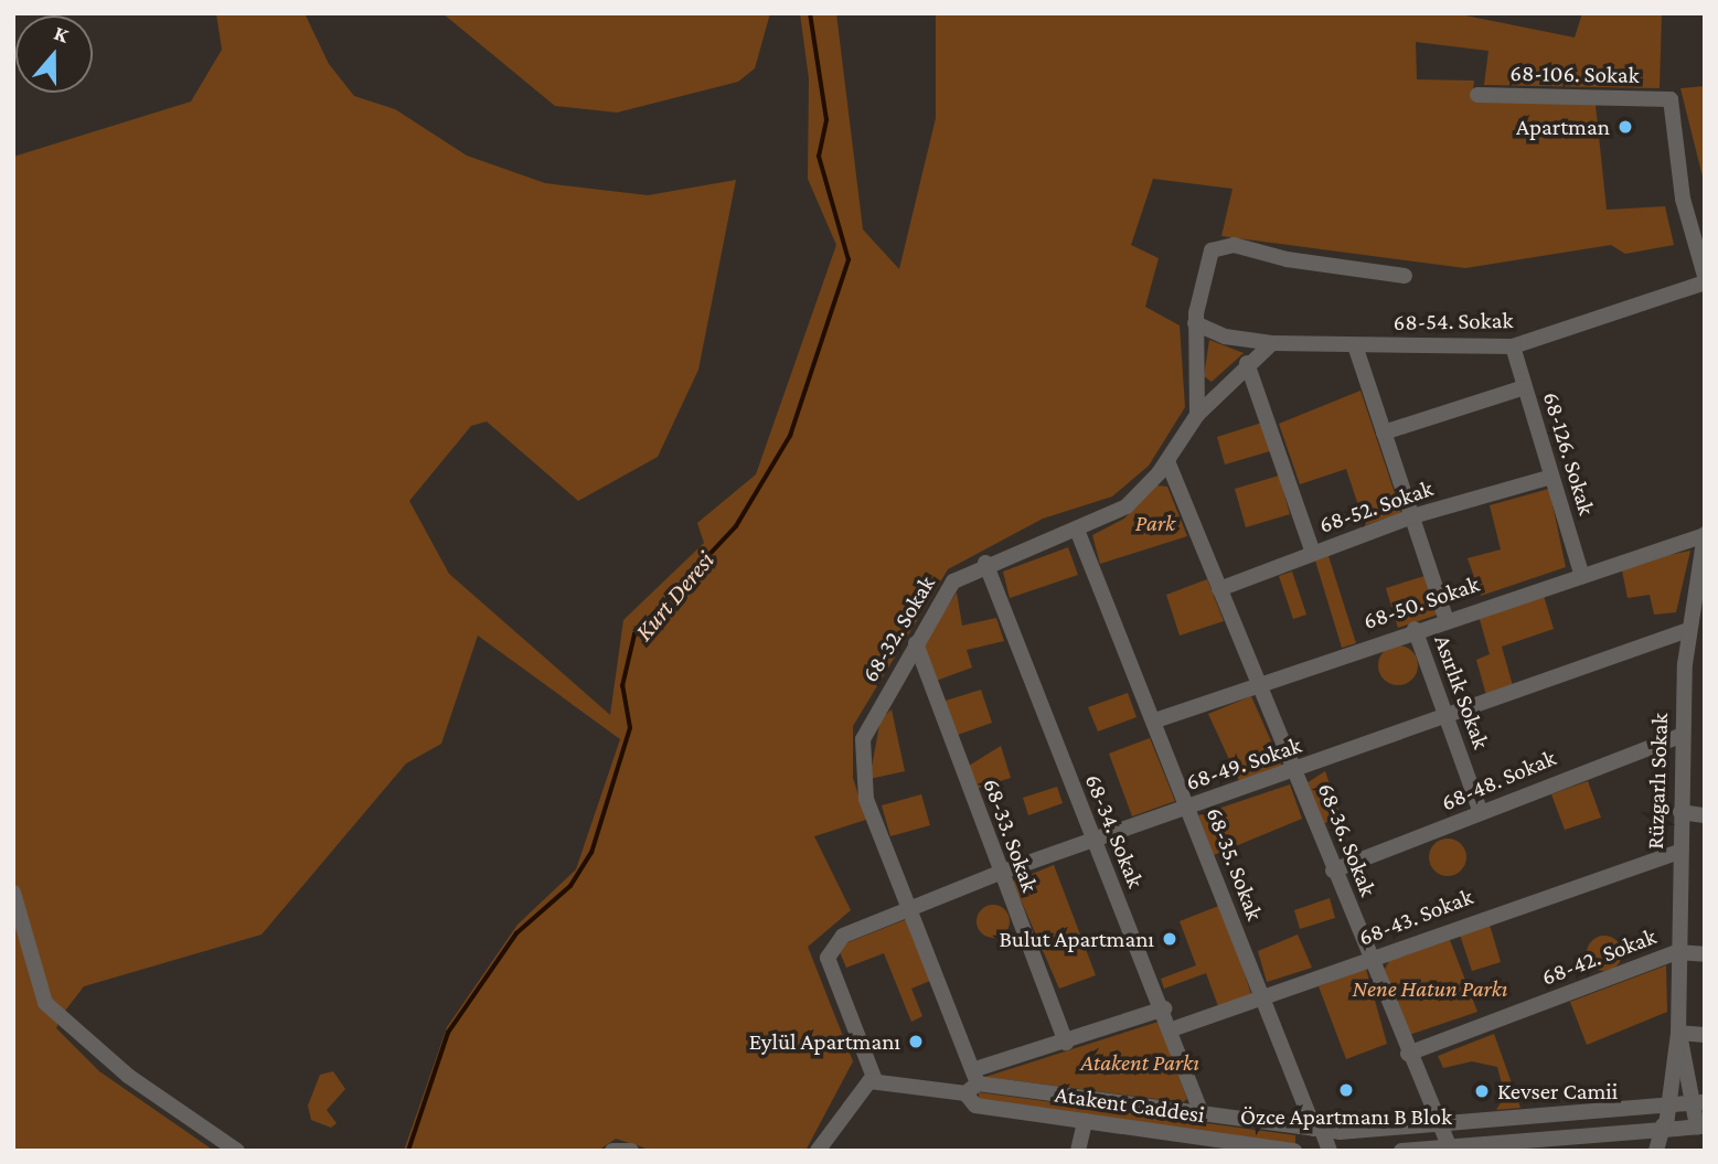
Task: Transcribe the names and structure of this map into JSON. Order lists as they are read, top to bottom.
{
  "streets": {
    "street": [
      "68-106. Sokak",
      "68-54. Sokak",
      "68-126. Sokak",
      "68-52. Sokak",
      "68-50. Sokak",
      "68-32. Sokak",
      "Asırlık Sokak",
      "68-49. Sokak",
      "68-48. Sokak",
      "Rüzgarlı Sokak",
      "68-34. Sokak",
      "68-33. Sokak",
      "68-36. Sokak",
      "68-35. Sokak",
      "68-43. Sokak",
      "68-42. Sokak",
      "Atakent Caddesi"
    ]
  },
  "crossings": [
    ["68-54. Sokak", "68-126. Sokak"],
    ["68-54. Sokak", "68-32. Sokak"],
    ["68-126. Sokak", "68-52. Sokak"],
    ["68-126. Sokak", "68-50. Sokak"],
    ["68-52. Sokak", "68-36. Sokak"],
    ["68-50. Sokak", "Asırlık Sokak"],
    ["68-50. Sokak", "Rüzgarlı Sokak"],
    ["68-50. Sokak", "68-36. Sokak"],
    ["68-50. Sokak", "68-35. Sokak"],
    ["68-32. Sokak", "68-49. Sokak"],
    ["68-32. Sokak", "68-34. Sokak"],
    ["68-32. Sokak", "68-33. Sokak"],
    ["68-32. Sokak", "68-36. Sokak"],
    ["68-32. Sokak", "68-35. Sokak"],
    ["68-32. Sokak", "Atakent Caddesi"],
    ["Asırlık Sokak", "68-49. Sokak"],
    ["Asırlık Sokak", "68-48. Sokak"],
    ["68-49. Sokak", "Rüzgarlı Sokak"],
    ["68-49. Sokak", "68-34. Sokak"],
    ["68-49. Sokak", "68-33. Sokak"],
    ["68-49. Sokak", "68-36. Sokak"],
    ["68-49. Sokak", "68-35. Sokak"],
    ["68-49. Sokak", "Atakent Caddesi"],
    ["68-48. Sokak", "Rüzgarlı Sokak"],
    ["68-48. Sokak", "68-36. Sokak"],
    ["Rüzgarlı Sokak", "68-43. Sokak"],
    ["Rüzgarlı Sokak", "68-42. Sokak"],
    ["Rüzgarlı Sokak", "Atakent Caddesi"],
    ["68-34. Sokak", "68-43. Sokak"],
    ["68-34. Sokak", "Atakent Caddesi"],
    ["68-36. Sokak", "68-43. Sokak"],
    ["68-36. Sokak", "68-42. Sokak"],
    ["68-36. Sokak", "Atakent Caddesi"],
    ["68-35. Sokak", "68-43. Sokak"],
    ["68-35. Sokak", "Atakent Caddesi"]
  ],
  "water": ["Kurt Deresi"],
  "parks": ["Park", "Nene Hatun Parkı", "Atakent Parkı"],
  "places": [
    "Apartman",
    "Bulut Apartmanı",
    "Eylül Apartmanı",
    "Özce Apartmanı B Blok",
    "Kevser Camii"
  ],
  "north": "top"
}
